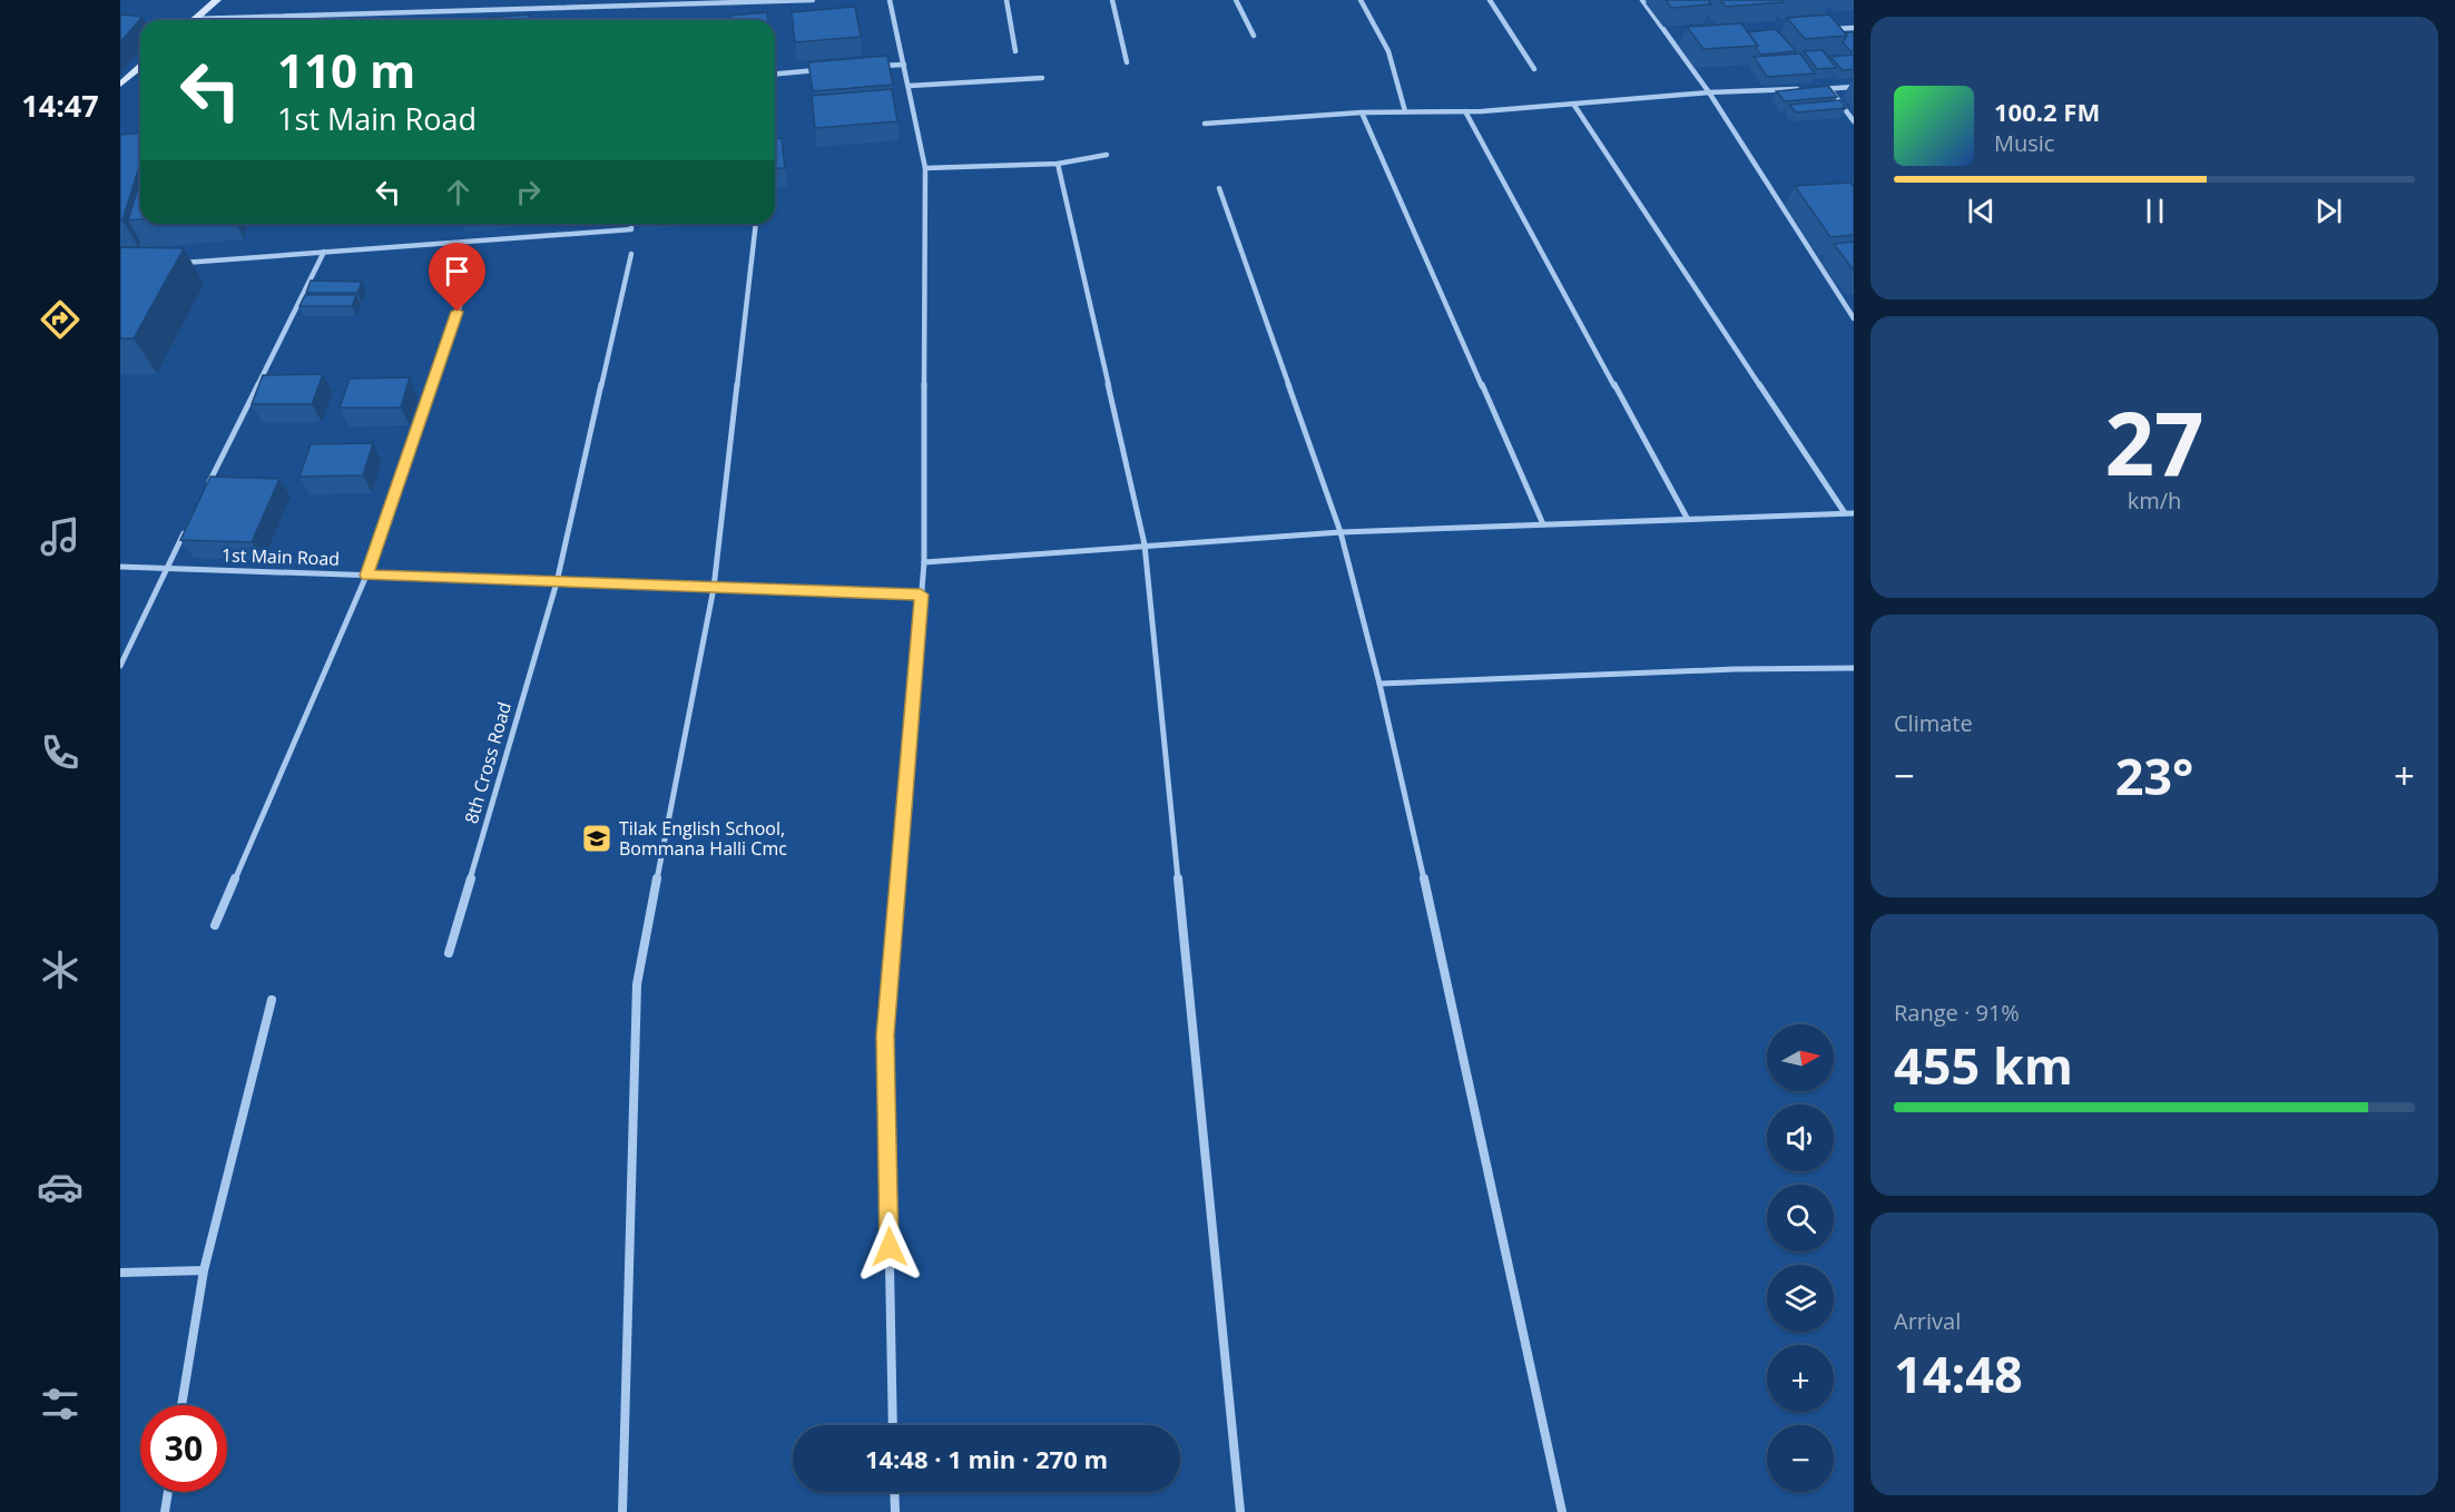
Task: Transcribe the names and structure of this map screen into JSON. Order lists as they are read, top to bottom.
{
  "streets": {
    "street": ["1st Main Road", "8th Cross Road"]
  },
  "crossings": [
    ["1st Main Road", "8th Cross Road"]
  ],
  "places": {
    "school or university": ["Tilak English School, Bommana Halli Cmc"]
  },
  "north": "right",
  "page": {
    "tabs": "14:47",
    "turn": ["110 m", "1st Main Road"],
    "song": ["100.2 FM", "Music"],
    "tile": [
      ["27", "km/h"],
      "Climate",
      ["Range · 91%", "455 km"],
      ["Arrival", "14:48"]
    ],
    "heat": ["−", "23°", "+"],
    "map_buttons": ["+", "−"],
    "limit": "30",
    "trip": "14:48 · 1 min · 270 m"
  }
}
